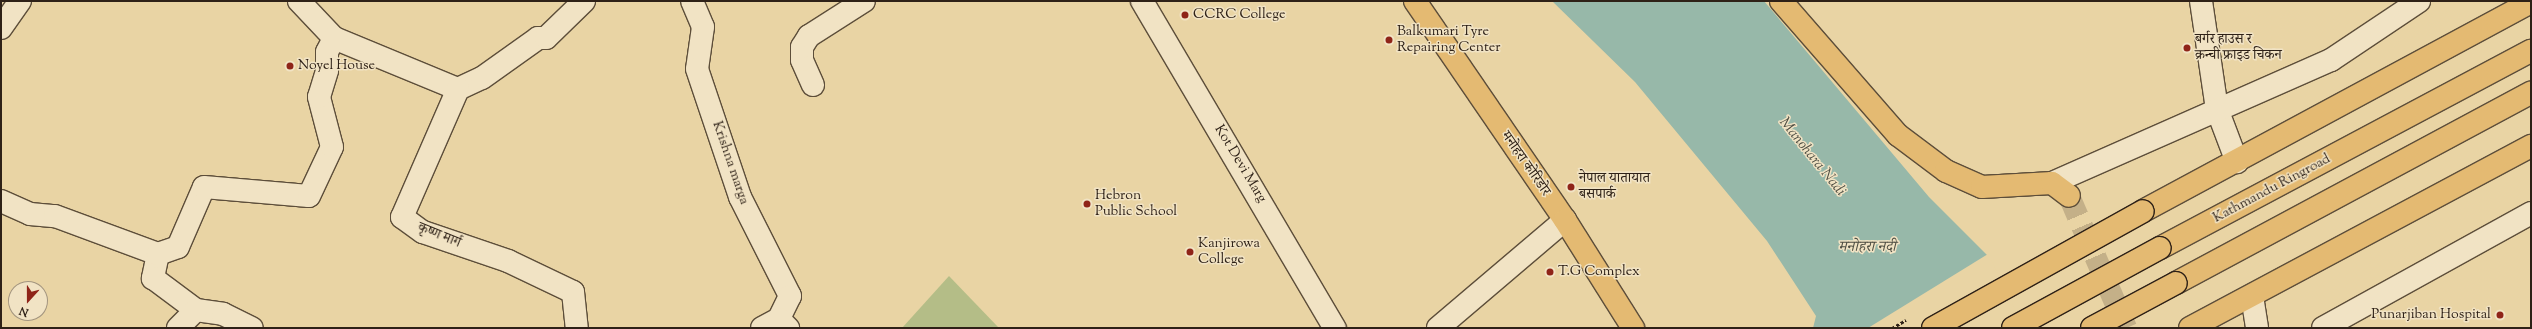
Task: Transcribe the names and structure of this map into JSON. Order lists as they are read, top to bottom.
{
  "streets": {
    "main road": ["मनोहरा कोरिडोर", "Kathmandu Ringroad"],
    "street": ["Krishna marga", "Kot Devi Marg", "कृष्ण मार्ग"]
  },
  "water": ["Manohara Nadi", "मनोहरा नदी"],
  "places": [
    "CCRC College",
    "Balkumari Tyre Repairing Center",
    "बर्गर हाउस र क्रन्ची फ्राइड चिकन",
    "Noyel House",
    "नेपाल यातायात बसपार्क",
    "Hebron Public School",
    "Kanjirowa College",
    "T.G Complex",
    "Punarjiban Hospital"
  ],
  "north": "bottom"
}
